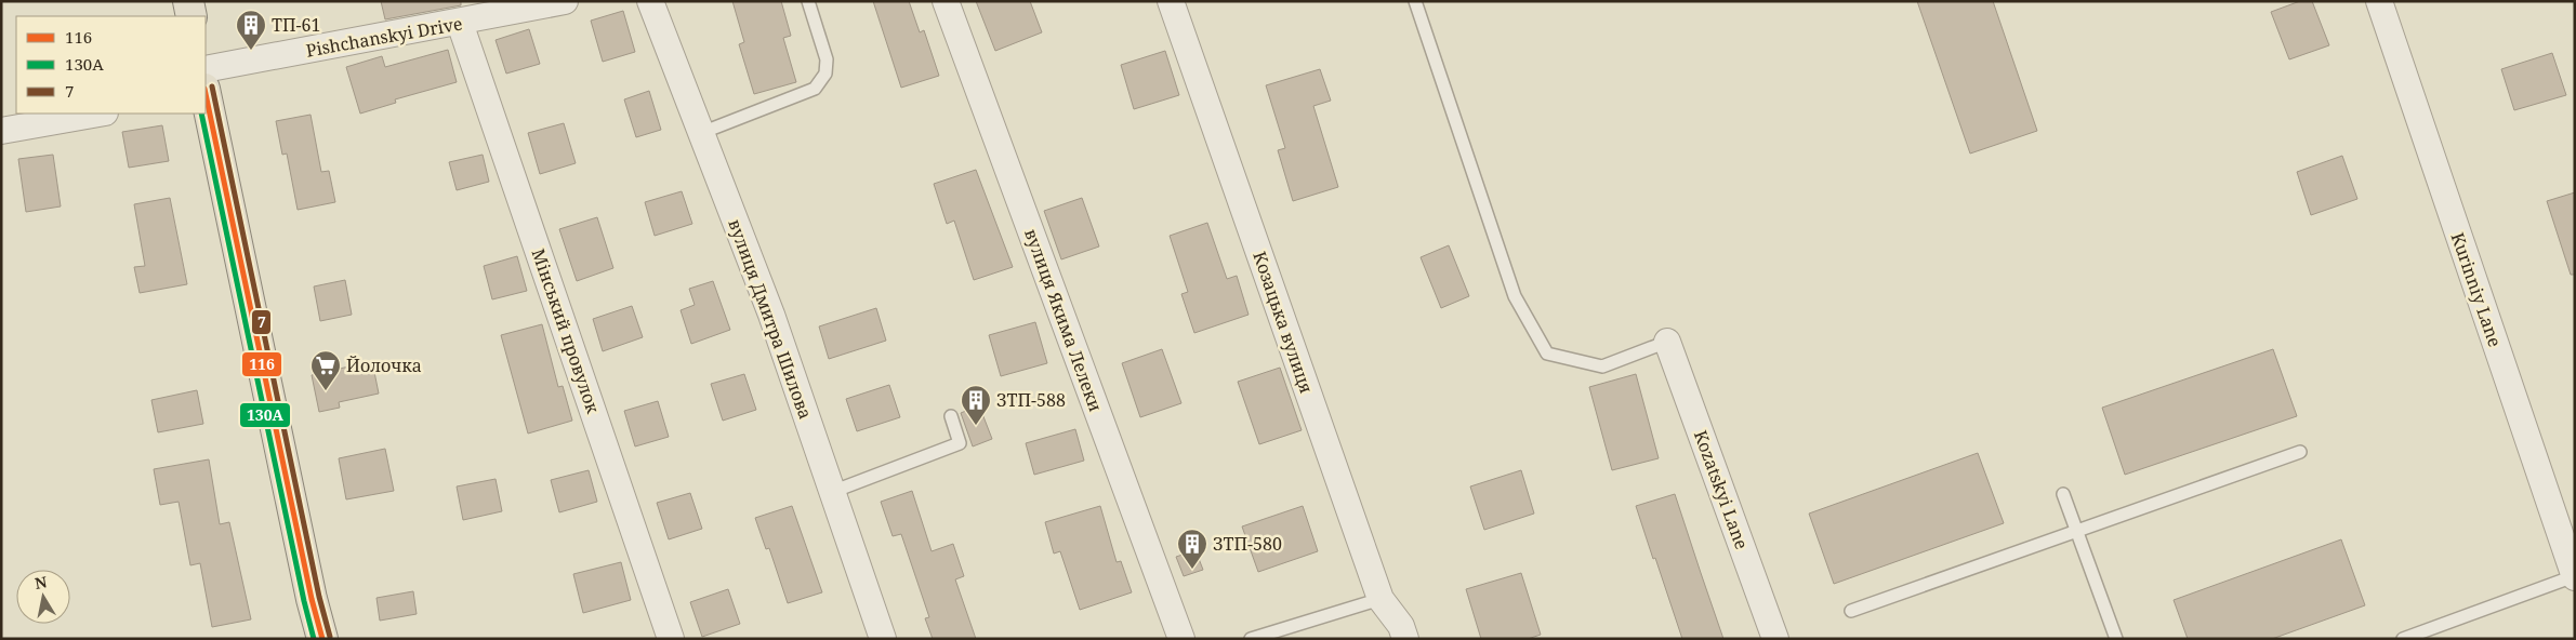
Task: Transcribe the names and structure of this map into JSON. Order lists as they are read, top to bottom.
{
  "streets": {
    "street": [
      "Pishchanskyi Drive",
      "Kurinniy Lane",
      "вулиця Дмитра Шилова",
      "вулиця Якима Лелеки",
      "Козацька вулиця",
      "Мінський провулок",
      "Kozatskyi Lane"
    ]
  },
  "crossings": [
    ["Pishchanskyi Drive", "Мінський провулок"]
  ],
  "places": {
    "building": ["ТП-61", "ЗТП-588", "ЗТП-580"],
    "supermarket": ["Йолочка"]
  },
  "lines": ["transit line 7", "transit line 116", "transit line 130А"],
  "legend": ["116", "130А", "7"],
  "north": "top"
}
